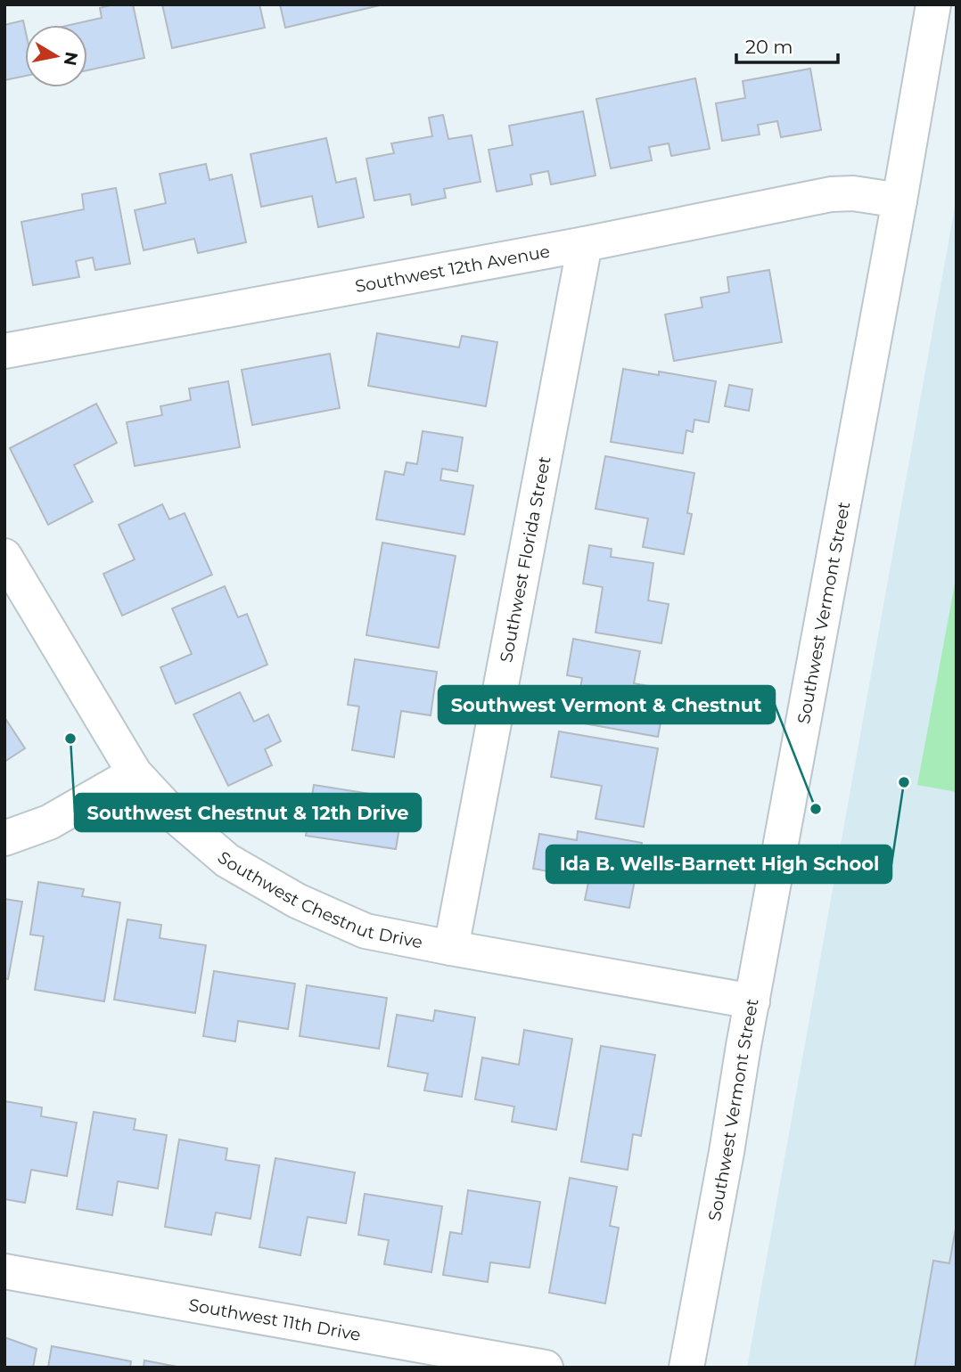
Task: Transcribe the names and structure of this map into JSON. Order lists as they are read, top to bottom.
{
  "streets": {
    "street": [
      "Southwest 12th Avenue",
      "Southwest Florida Street",
      "Southwest Vermont Street",
      "Southwest Chestnut Drive",
      "Southwest 11th Drive"
    ]
  },
  "crossings": [
    ["Southwest 12th Avenue", "Southwest Florida Street"],
    ["Southwest 12th Avenue", "Southwest Vermont Street"],
    ["Southwest Florida Street", "Southwest Chestnut Drive"],
    ["Southwest Vermont Street", "Southwest Chestnut Drive"]
  ],
  "places": ["Southwest Chestnut & 12th Drive", "Ida B. Wells-Barnett High School", "Southwest Vermont & Chestnut"],
  "scale_bar": "20 m",
  "north": "right"
}
